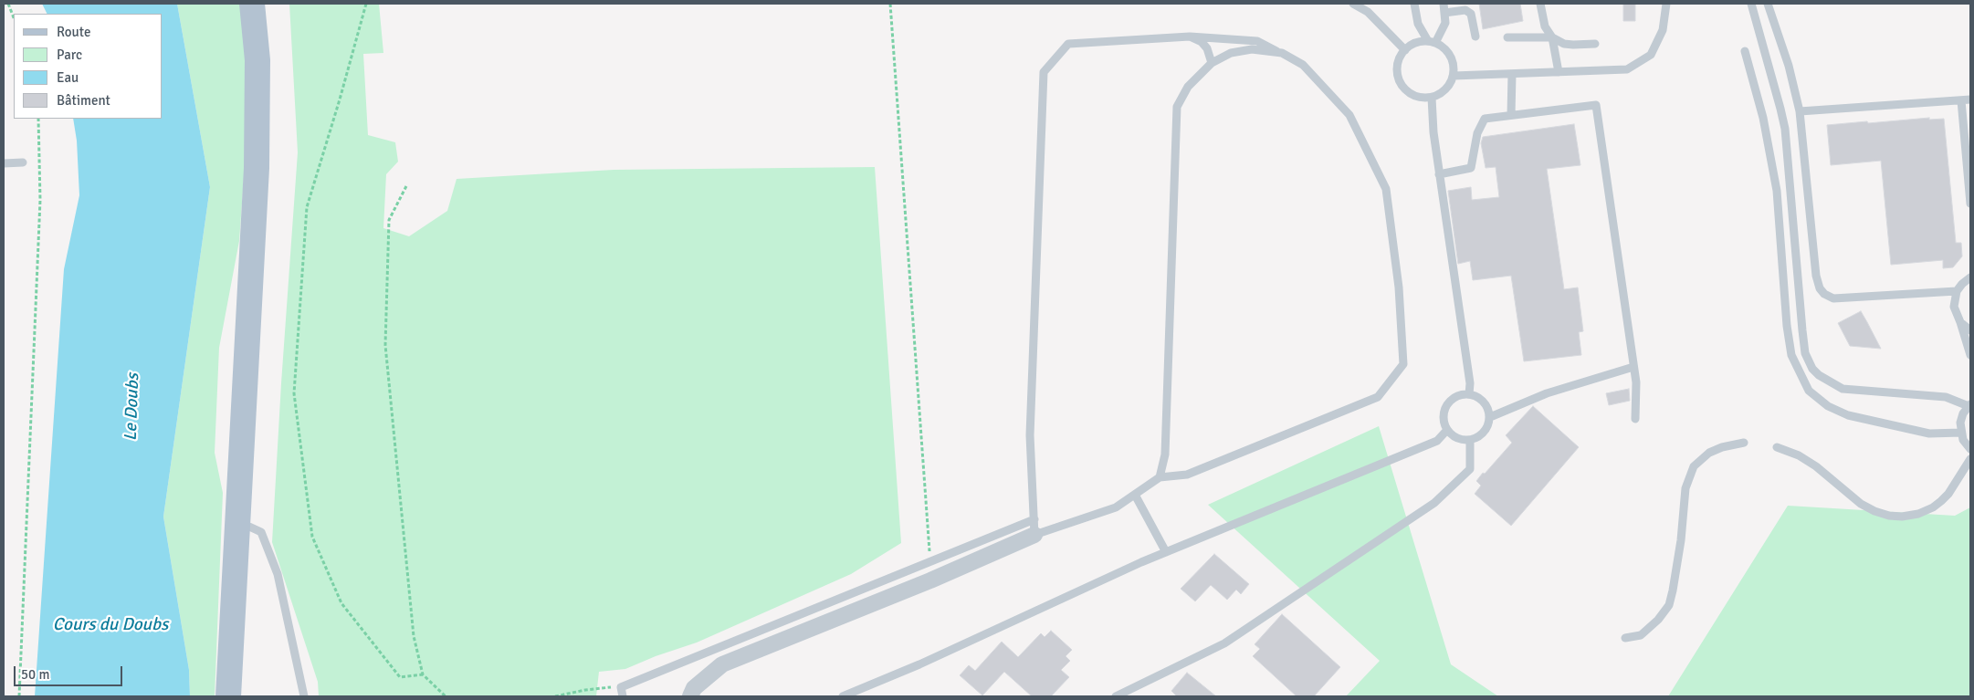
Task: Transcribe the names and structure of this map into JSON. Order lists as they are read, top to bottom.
{
  "water": ["Le Doubs", "Cours du Doubs"],
  "legend": [
    "Route",
    "Parc",
    "Eau",
    "Bâtiment"
  ],
  "scale_bar": "50 m"
}
